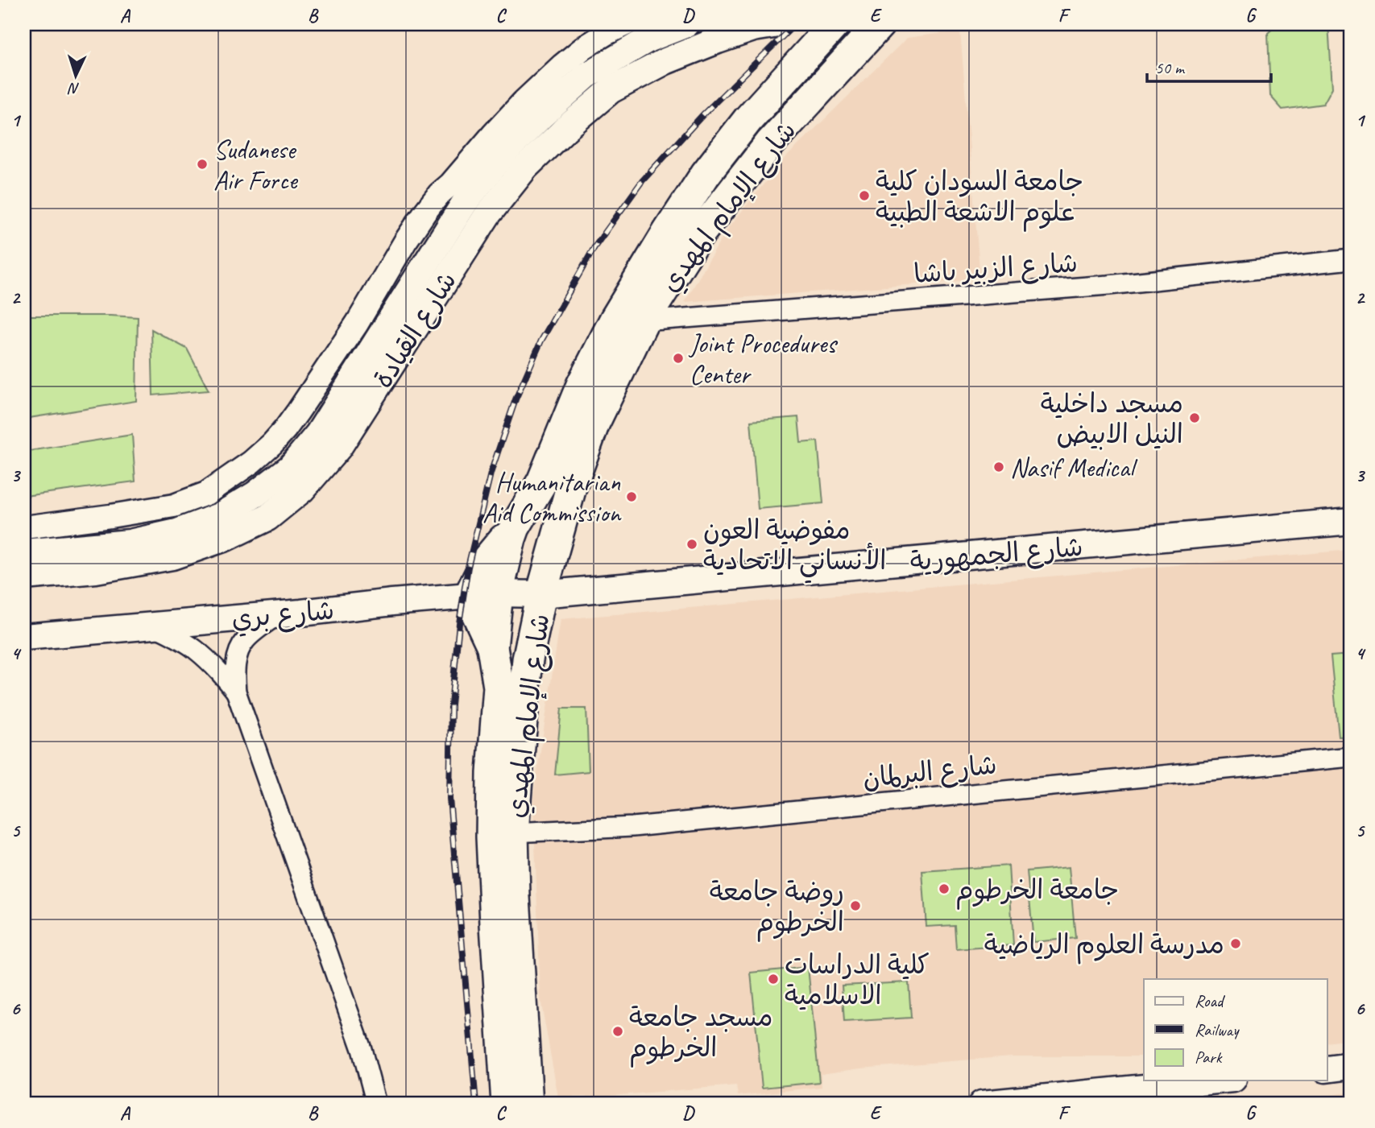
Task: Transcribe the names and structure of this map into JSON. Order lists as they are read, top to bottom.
{
  "streets": {
    "main road": [
      "شارع الإمام المهدي",
      "شارع القيادة",
      "شارع الجمهورية",
      "شارع بري"
    ],
    "street": ["شارع الزبير باشا", "شارع البرلمان"]
  },
  "crossings": [
    ["شارع الإمام المهدي", "شارع الزبير باشا"],
    ["شارع الإمام المهدي", "شارع الجمهورية"],
    ["شارع الإمام المهدي", "شارع بري"],
    ["شارع الإمام المهدي", "شارع البرلمان"],
    ["شارع الجمهورية", "شارع بري"]
  ],
  "places": [
    "Sudanese Air Force",
    "جامعة السودان كلية علوم الاشعة الطبية",
    "Joint Procedures Center",
    "مسجد داخلية النيل الابيض",
    "Nasif Medical",
    "Humanitarian Aid Commission",
    "مفوضية العون الأنساني الاتحادية",
    "جامعة الخرطوم",
    "روضة جامعة الخرطوم",
    "مدرسة العلوم الرياضية",
    "كلية الدراسات الاسلامية",
    "مسجد جامعة الخرطوم"
  ],
  "legend": ["Road", "Railway", "Park"],
  "scale_bar": "50 m",
  "north": "bottom",
  "grid": {
    "columns": [
      "A",
      "B",
      "C",
      "D",
      "E",
      "F",
      "G"
    ],
    "rows": [
      "1",
      "2",
      "3",
      "4",
      "5",
      "6"
    ]
  }
}
